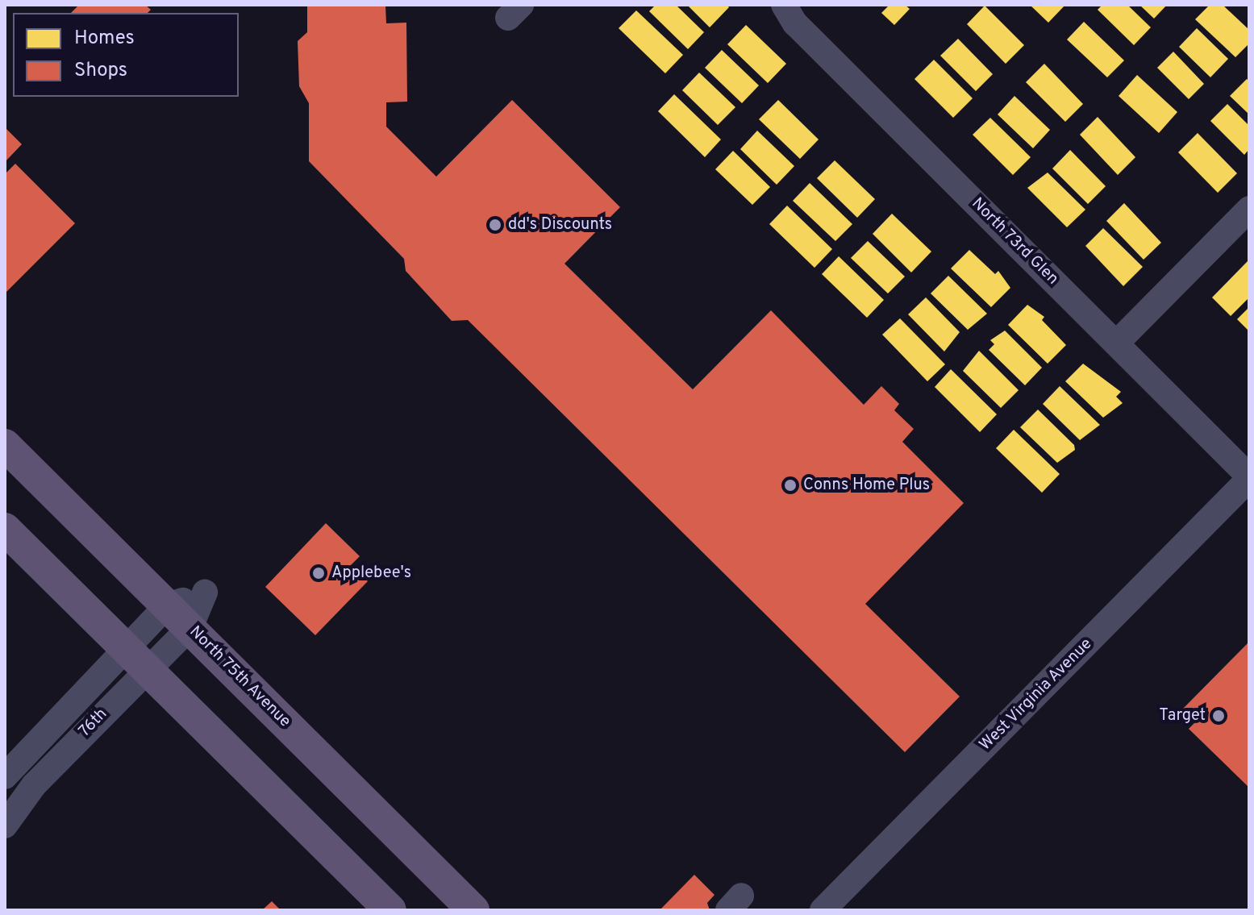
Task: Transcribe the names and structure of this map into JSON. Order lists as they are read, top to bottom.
{
  "streets": {
    "main road": ["North 75th Avenue"],
    "street": ["North 73rd Glen", "West Virginia Avenue", "76th"]
  },
  "crossings": [
    ["North 73rd Glen", "West Virginia Avenue"],
    ["North 75th Avenue", "76th"]
  ],
  "places": [
    "dd's Discounts",
    "Conns Home Plus",
    "Applebee's",
    "Target"
  ],
  "legend": ["Homes", "Shops"]
}
